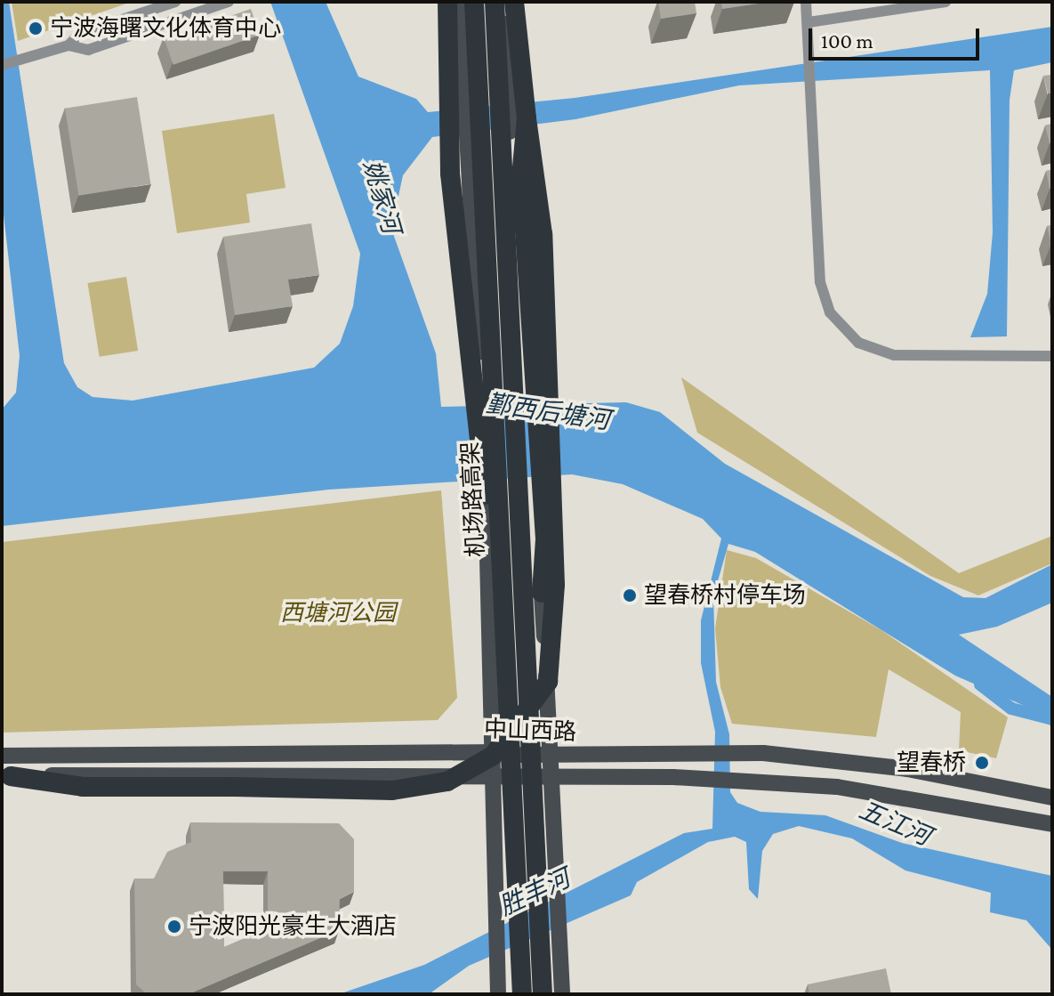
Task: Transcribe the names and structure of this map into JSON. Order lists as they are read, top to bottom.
{
  "streets": {
    "highway": ["机场路高架"],
    "main road": ["中山西路"]
  },
  "water": [
    "姚家河",
    "鄞西后塘河",
    "五江河",
    "胜丰河"
  ],
  "parks": ["西塘河公园"],
  "places": [
    "宁波海曙文化体育中心",
    "望春桥村停车场",
    "望春桥",
    "宁波阳光豪生大酒店"
  ],
  "scale_bar": "100 m"
}
